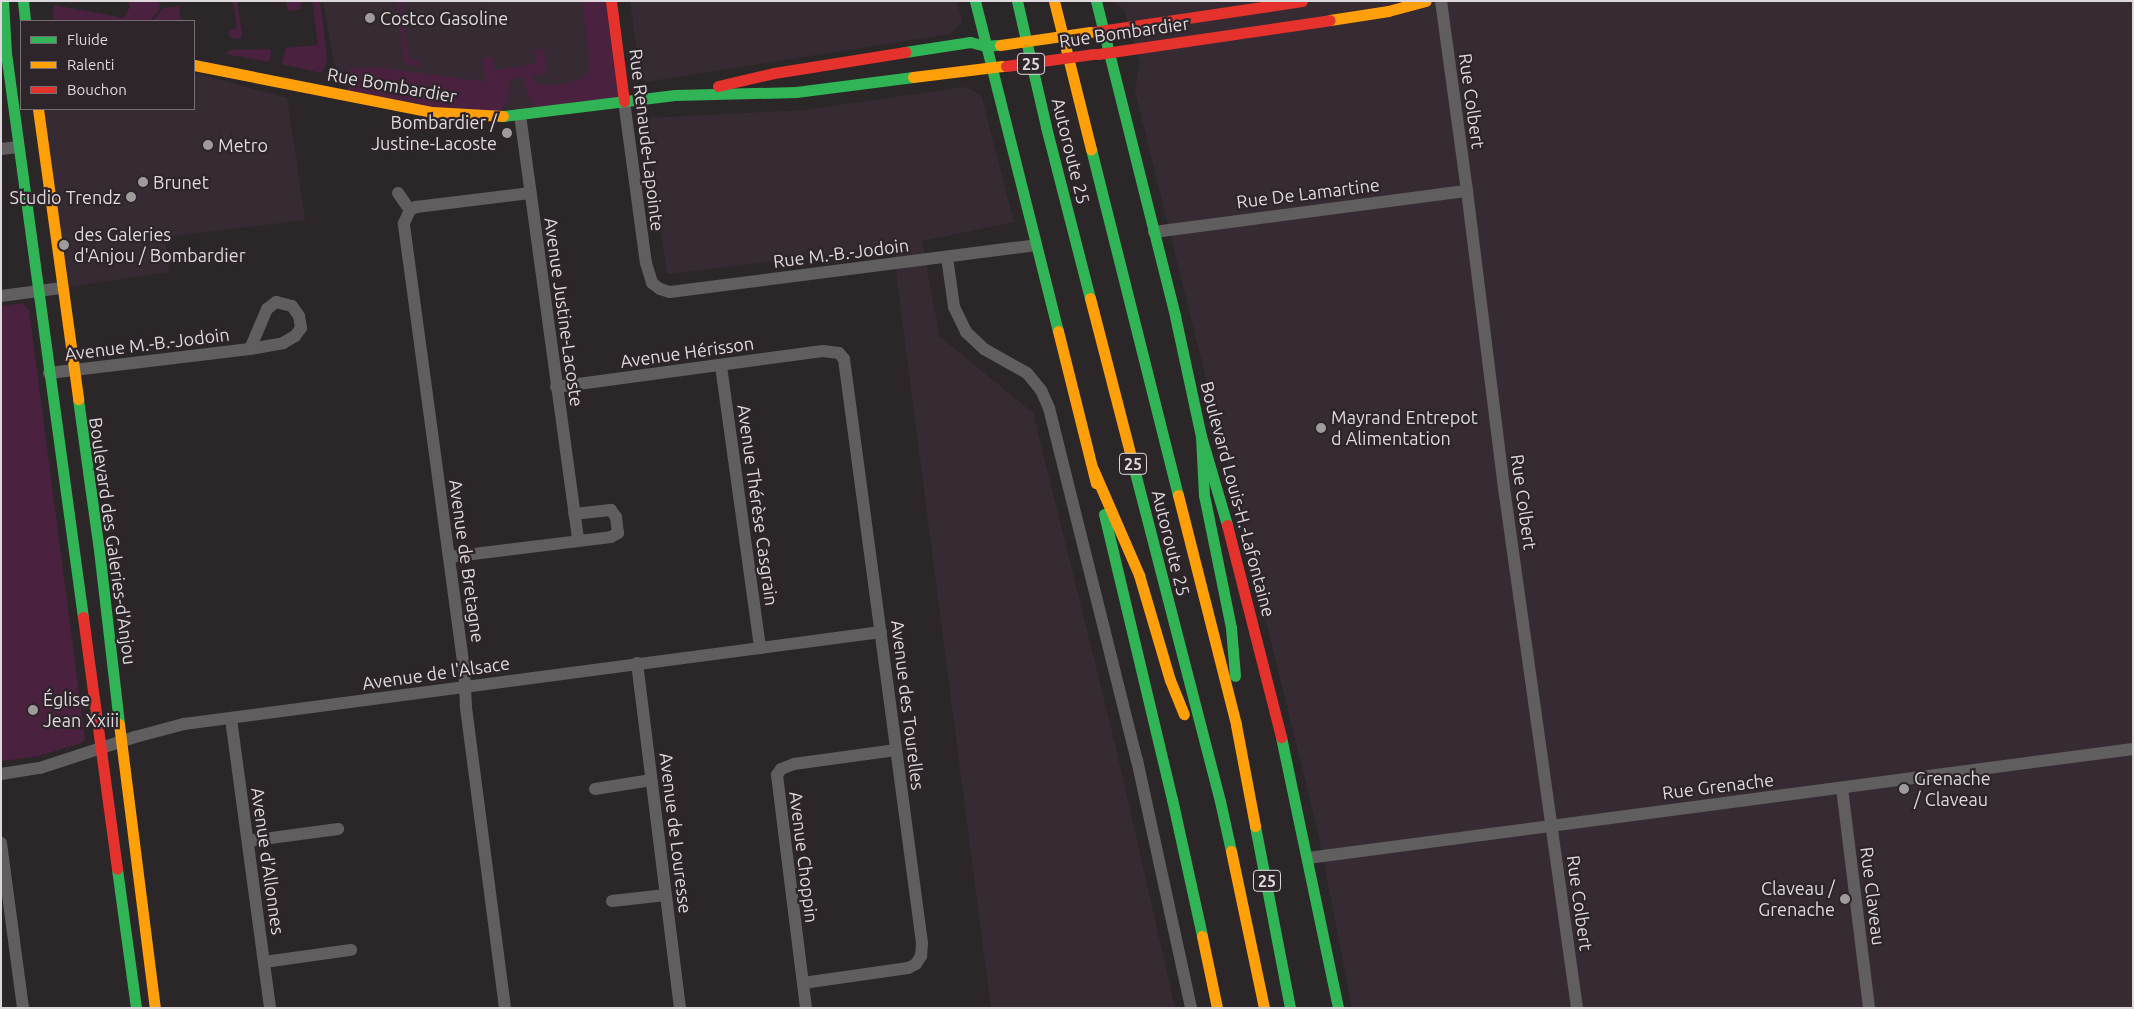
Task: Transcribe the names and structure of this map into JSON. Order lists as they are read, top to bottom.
{
  "streets": {
    "main road": [
      "Rue Bombardier",
      "25",
      "Rue Renaude-Lapointe",
      "Autoroute 25",
      "Boulevard Louis-H.-Lafontaine",
      "Boulevard des Galeries-d'Anjou"
    ],
    "street": [
      "Rue Colbert",
      "Rue De Lamartine",
      "Rue M.-B.-Jodoin",
      "Avenue Justine-Lacoste",
      "Avenue M.-B.-Jodoin",
      "Avenue Hérisson",
      "Avenue Thérèse Casgrain",
      "Avenue de Bretagne",
      "Avenue de l'Alsace",
      "Avenue des Tourelles",
      "Rue Grenache",
      "Avenue de Louresse",
      "Avenue Choppin",
      "Avenue d'Allonnes",
      "Rue Claveau"
    ]
  },
  "crossings": [
    ["Rue Bombardier", "Rue Renaude-Lapointe"],
    ["Rue Bombardier", "Avenue Justine-Lacoste"],
    ["Rue Bombardier", "Boulevard Louis-H.-Lafontaine"],
    ["Rue Colbert", "Rue De Lamartine"],
    ["Rue Colbert", "Rue Grenache"],
    ["Rue Renaude-Lapointe", "Rue M.-B.-Jodoin"],
    ["Rue De Lamartine", "Boulevard Louis-H.-Lafontaine"],
    ["Avenue Justine-Lacoste", "Avenue Hérisson"],
    ["Avenue M.-B.-Jodoin", "Boulevard des Galeries-d'Anjou"],
    ["Avenue Hérisson", "Avenue Thérèse Casgrain"],
    ["Avenue Hérisson", "Avenue des Tourelles"],
    ["Boulevard Louis-H.-Lafontaine", "Rue Grenache"],
    ["Avenue Thérèse Casgrain", "Avenue de l'Alsace"],
    ["Boulevard des Galeries-d'Anjou", "Avenue de l'Alsace"],
    ["Avenue de Bretagne", "Avenue de l'Alsace"],
    ["Avenue de l'Alsace", "Avenue des Tourelles"],
    ["Avenue de l'Alsace", "Avenue de Louresse"],
    ["Avenue de l'Alsace", "Avenue d'Allonnes"],
    ["Avenue des Tourelles", "Avenue Choppin"],
    ["Rue Grenache", "Rue Claveau"]
  ],
  "places": [
    "Costco Gasoline",
    "Bombardier / Justine-Lacoste",
    "Metro",
    "Brunet",
    "Studio Trendz",
    "des Galeries d'Anjou / Bombardier",
    "Mayrand Entrepot d Alimentation",
    "Église Jean Xxiii",
    "Grenache / Claveau",
    "Claveau / Grenache"
  ],
  "legend": ["Fluide", "Ralenti", "Bouchon"]
}
